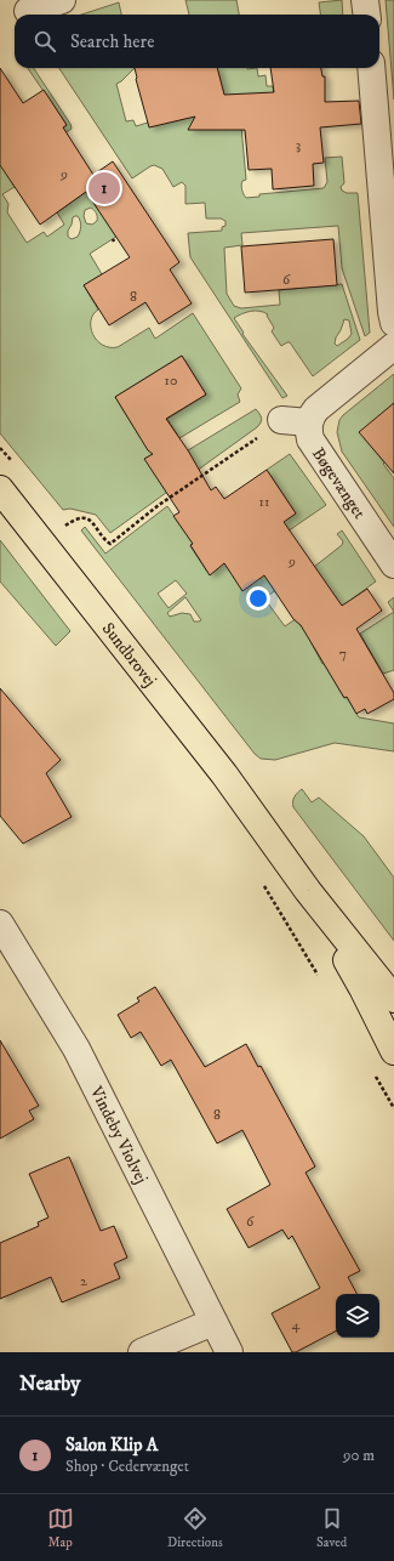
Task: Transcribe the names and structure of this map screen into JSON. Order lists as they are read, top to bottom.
{
  "streets": {
    "main road": ["Sundbrovej"],
    "street": ["Bøgevænget", "Vindeby Violvej"]
  },
  "house_numbers": [
    "3",
    "9",
    "6",
    "8",
    "10",
    "11",
    "9",
    "7",
    "8",
    "6",
    "2",
    "4"
  ],
  "page": {
    "search": "Search here",
    "pins": "1",
    "heading": "Nearby",
    "list": [
      {
        "mark": "1",
        "name": "Salon Klip A",
        "note": "Shop · Cedervænget",
        "value": "90 m"
      }
    ],
    "nav": ["Map", "Directions", "Saved"]
  }
}
